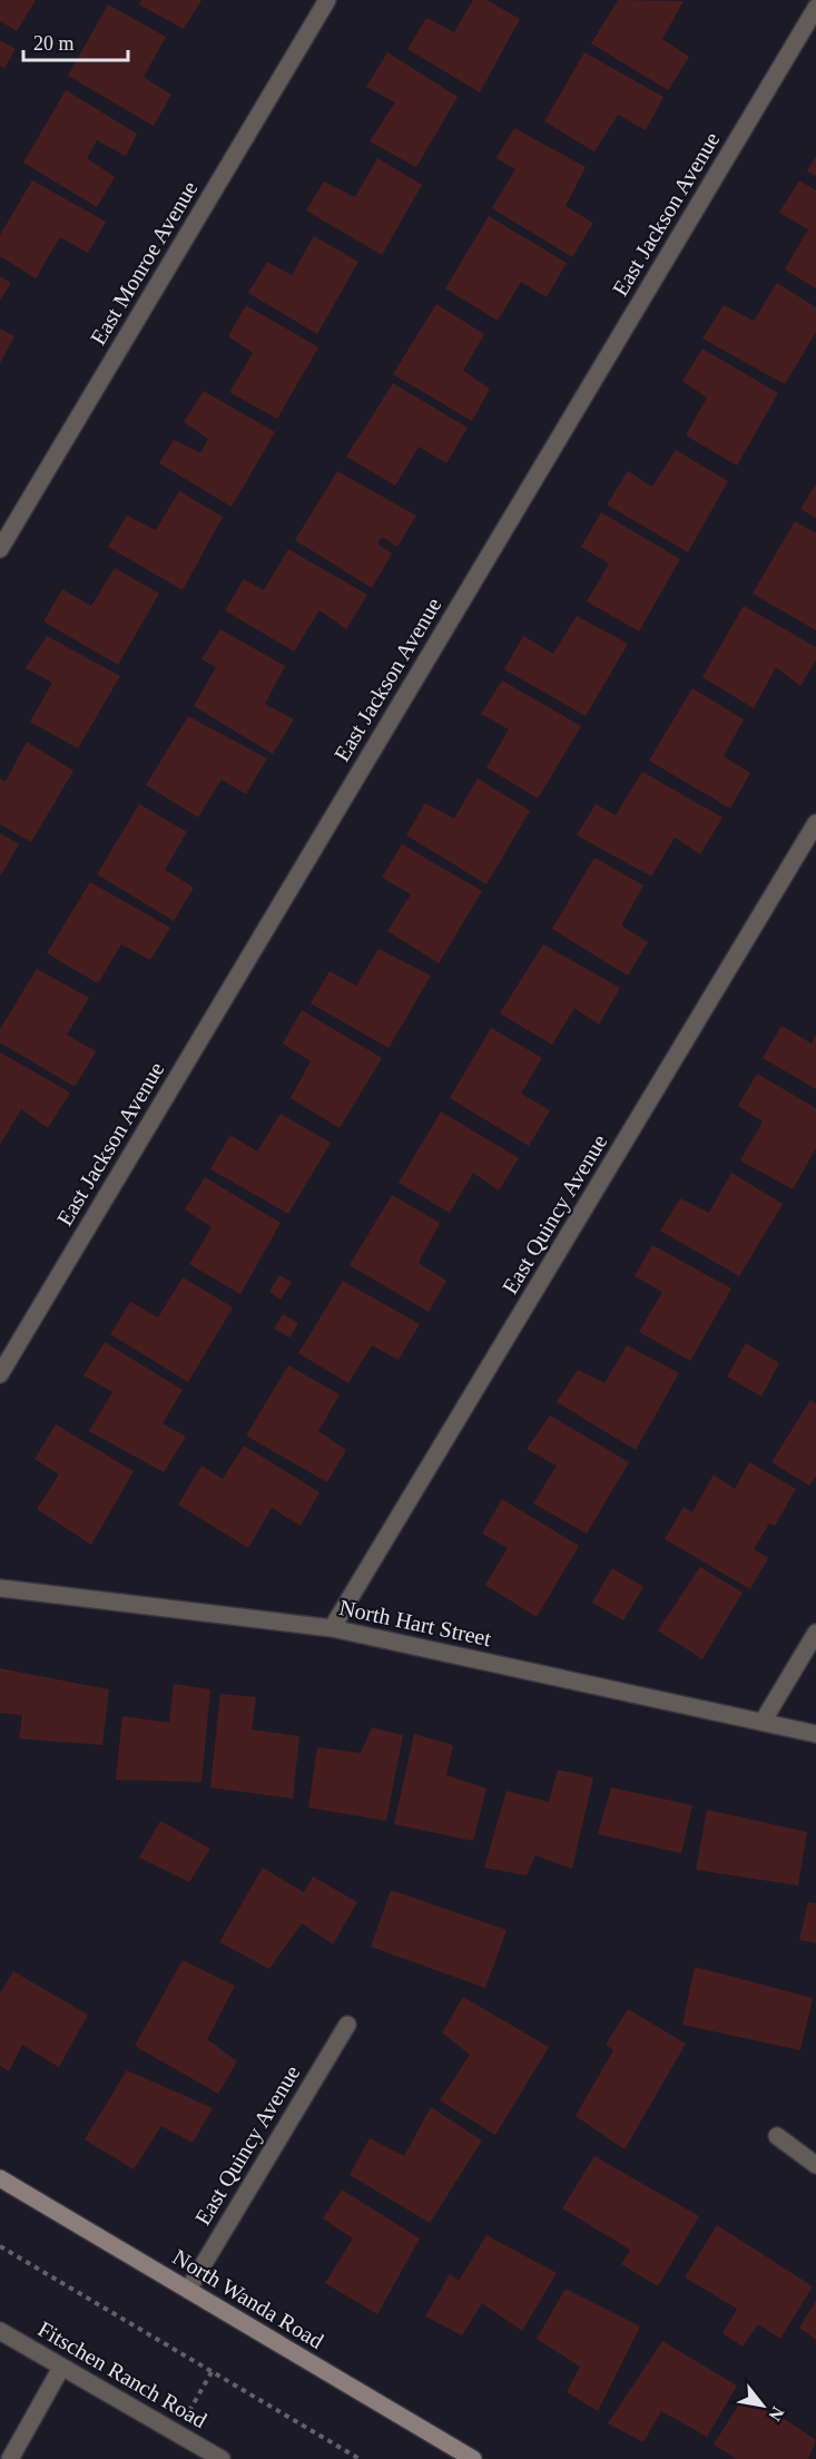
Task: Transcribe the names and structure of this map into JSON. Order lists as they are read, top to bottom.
{
  "streets": {
    "street": [
      "East Jackson Avenue",
      "East Monroe Avenue",
      "East Quincy Avenue",
      "North Hart Street",
      "North Wanda Road",
      "Fitschen Ranch Road"
    ]
  },
  "crossings": [
    ["East Quincy Avenue", "North Hart Street"],
    ["East Quincy Avenue", "North Wanda Road"]
  ],
  "scale_bar": "20 m",
  "north": "bottom right"
}
